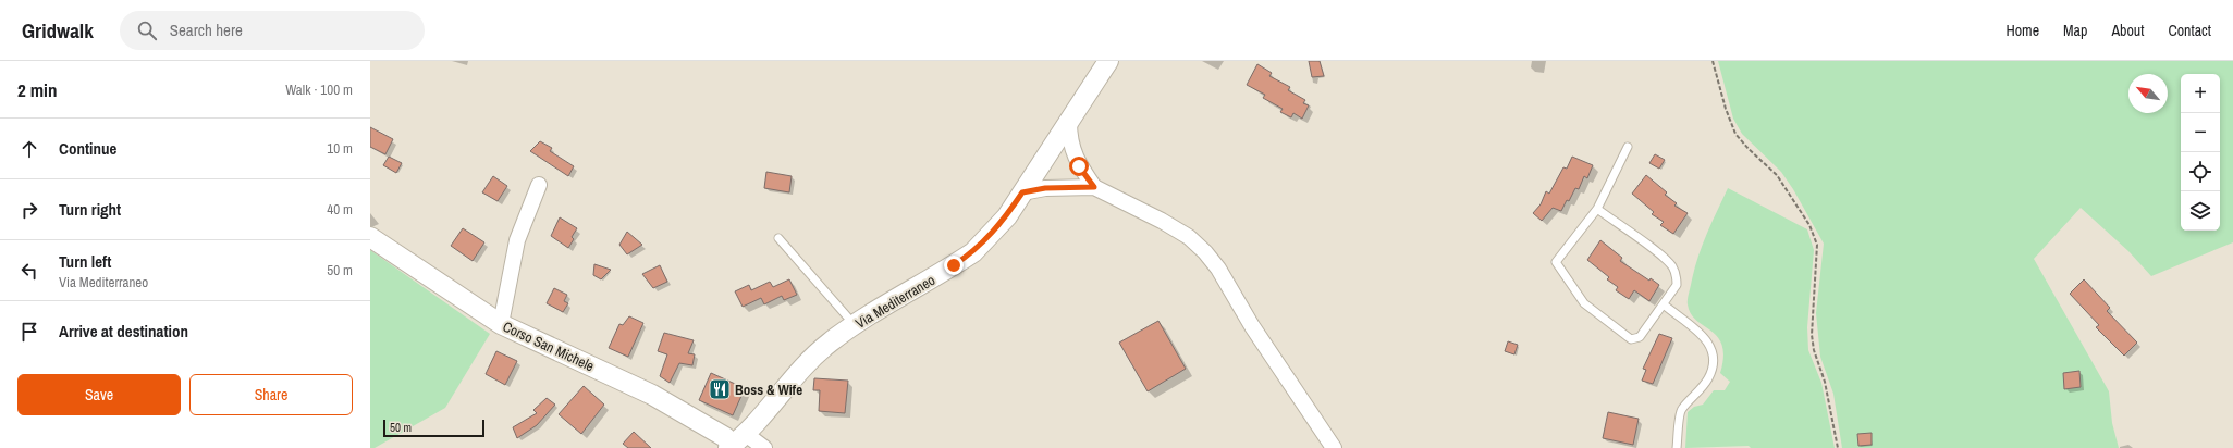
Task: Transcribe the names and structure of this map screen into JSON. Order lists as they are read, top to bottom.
{
  "streets": {
    "street": ["Via Mediterraneo", "Corso San Michele"]
  },
  "crossings": [
    ["Via Mediterraneo", "Corso San Michele"]
  ],
  "places": {
    "restaurant": ["Boss & Wife"]
  },
  "scale_bar": "50 m",
  "north": "top left",
  "page": {
    "header": "Gridwalk",
    "search": "Search here",
    "nav": [
      "Home",
      "Map",
      "About",
      "Contact"
    ],
    "heading": ["2 min", "Walk · 100 m"],
    "map_buttons": ["+", "−"],
    "list": [
      ["Continue", "10 m"],
      ["Turn right", "40 m"],
      ["Turn left", "Via Mediterraneo", "50 m"],
      "Arrive at destination"
    ],
    "buttons": ["Save", "Share"],
    "scale": "50 m"
  }
}
